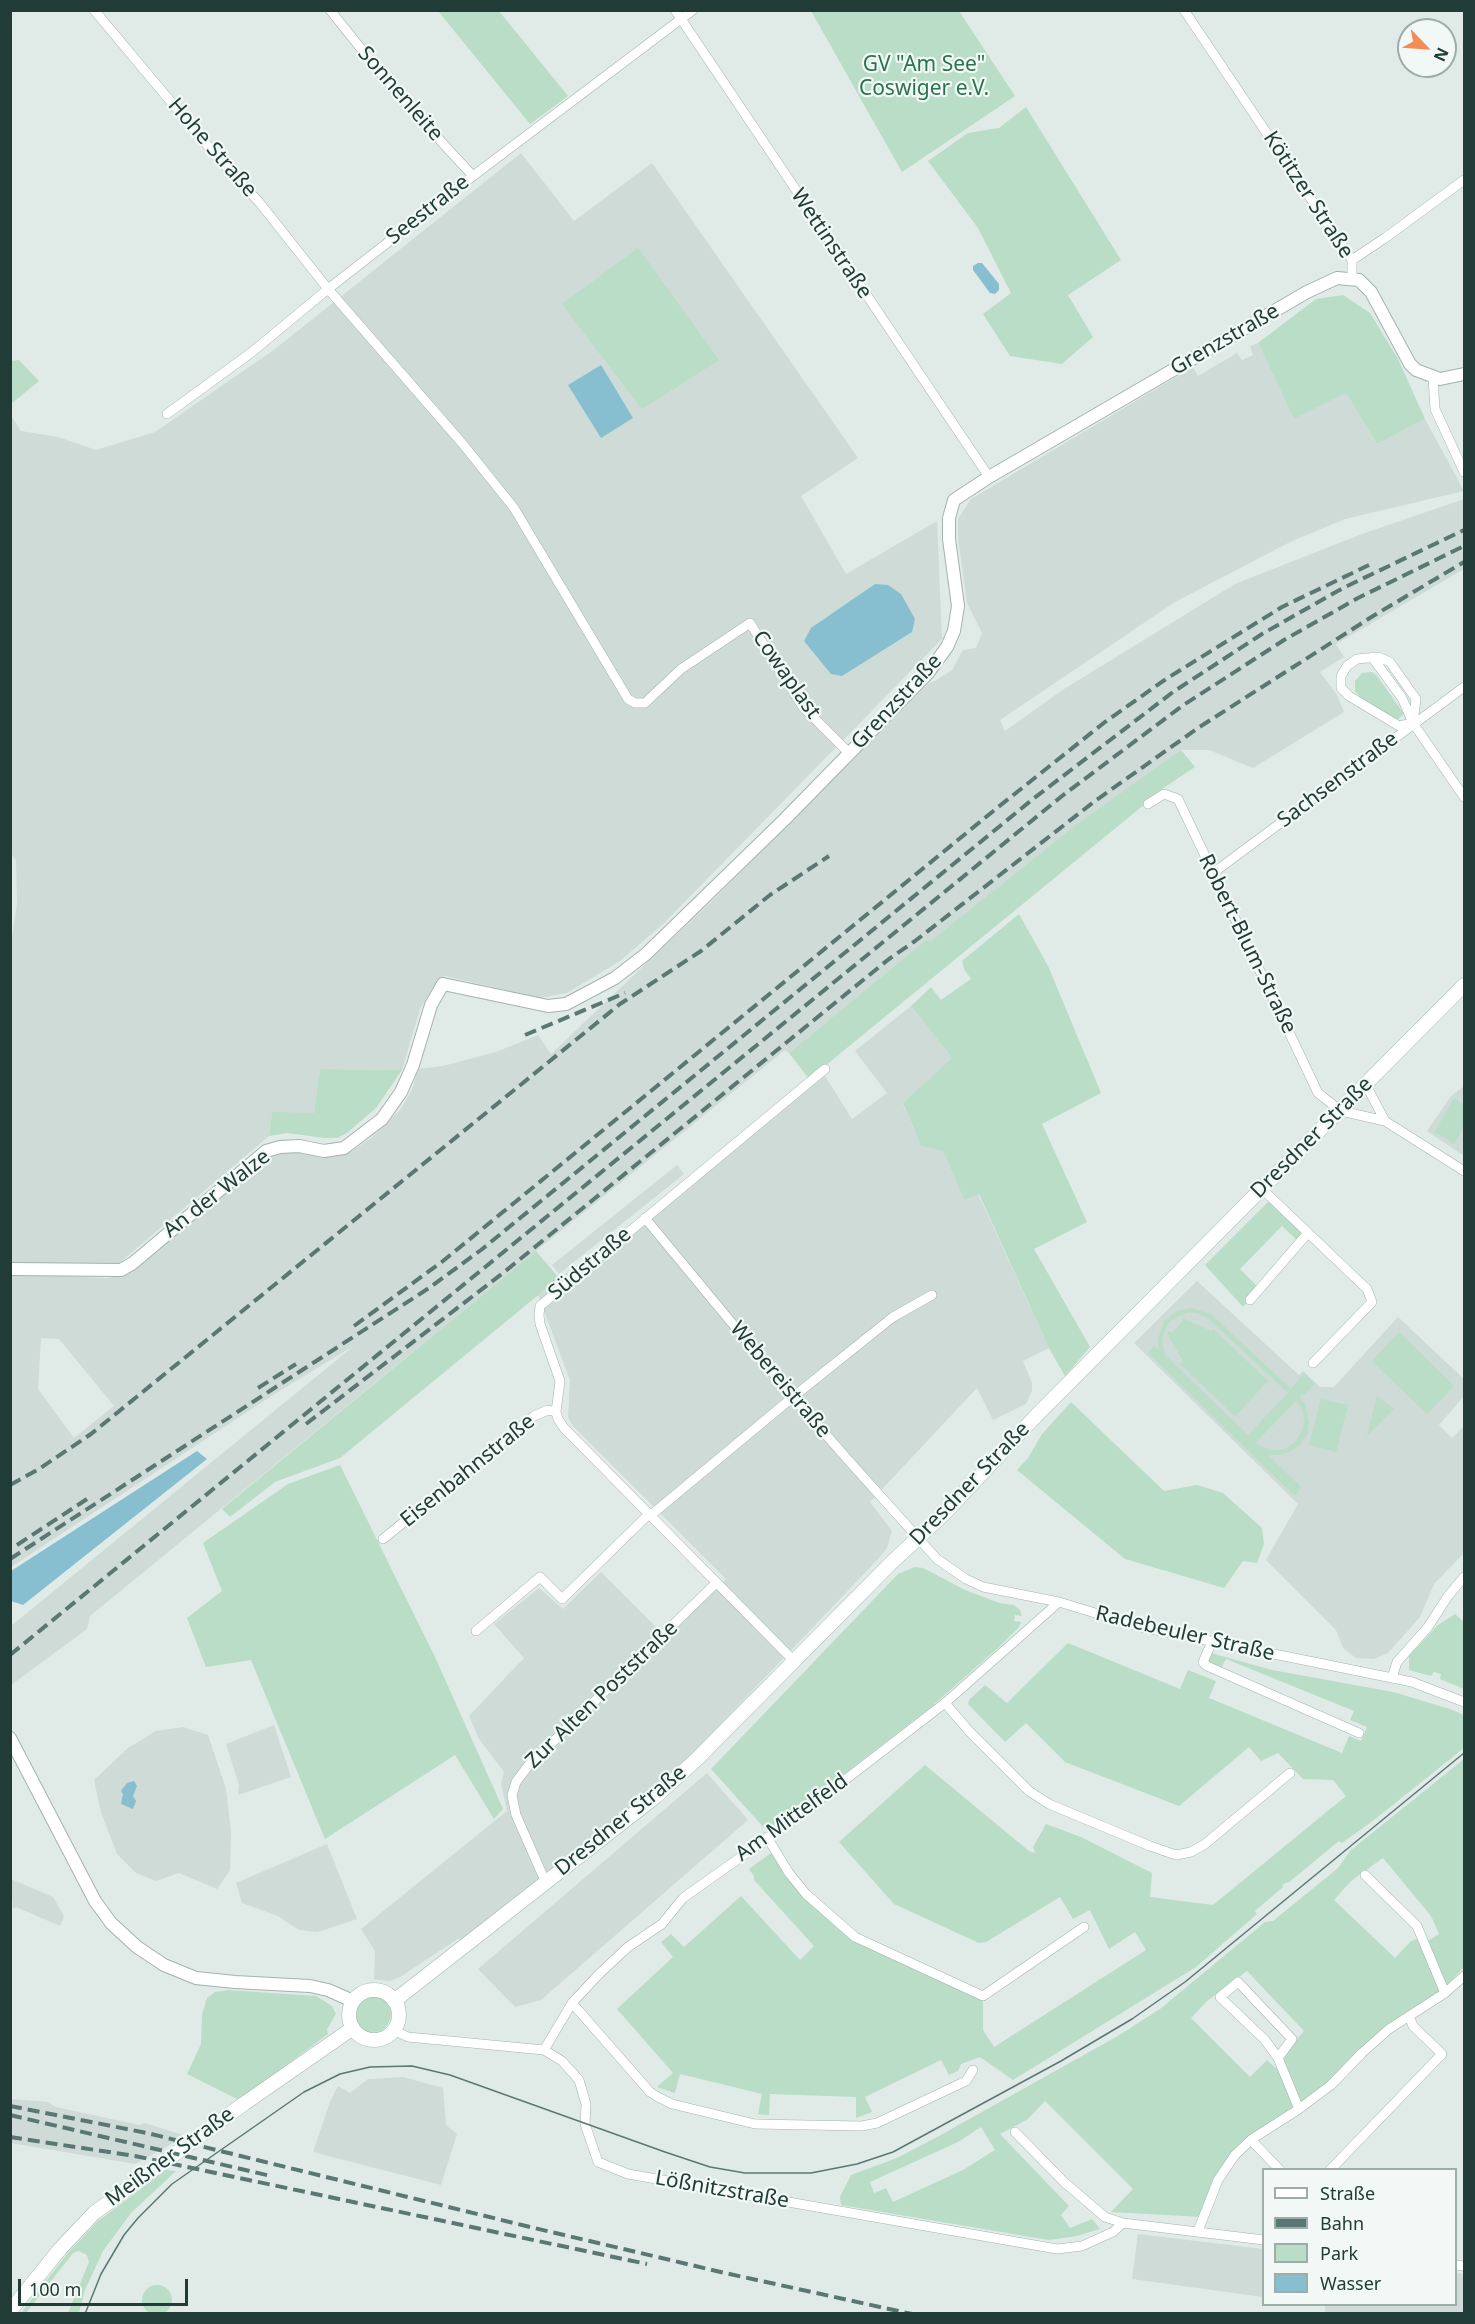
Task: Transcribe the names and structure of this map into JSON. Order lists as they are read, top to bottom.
{
  "streets": {
    "main road": ["Dresdner Straße", "Meißner Straße"],
    "street": [
      "Sonnenleite",
      "Hohe Straße",
      "Kötitzer Straße",
      "Seestraße",
      "Wettinstraße",
      "Grenzstraße",
      "Cowaplast",
      "Sachsenstraße",
      "Robert-Blum-Straße",
      "An der Walze",
      "Südstraße",
      "Webereistraße",
      "Eisenbahnstraße",
      "Radebeuler Straße",
      "Zur Alten Poststraße",
      "Am Mittelfeld",
      "Lößnitzstraße"
    ]
  },
  "crossings": [
    ["Sonnenleite", "Seestraße"],
    ["Hohe Straße", "Seestraße"],
    ["Hohe Straße", "Cowaplast"],
    ["Kötitzer Straße", "Grenzstraße"],
    ["Seestraße", "Wettinstraße"],
    ["Wettinstraße", "Grenzstraße"],
    ["Grenzstraße", "Cowaplast"],
    ["Grenzstraße", "An der Walze"],
    ["Sachsenstraße", "Robert-Blum-Straße"],
    ["Robert-Blum-Straße", "Dresdner Straße"],
    ["Dresdner Straße", "Webereistraße"],
    ["Dresdner Straße", "Radebeuler Straße"],
    ["Dresdner Straße", "Zur Alten Poststraße"],
    ["Dresdner Straße", "Meißner Straße"],
    ["Südstraße", "Webereistraße"],
    ["Südstraße", "Eisenbahnstraße"],
    ["Webereistraße", "Radebeuler Straße"],
    ["Radebeuler Straße", "Am Mittelfeld"],
    ["Am Mittelfeld", "Lößnitzstraße"]
  ],
  "parks": ["GV \"Am See\" Coswiger e.V."],
  "legend": [
    "Straße",
    "Bahn",
    "Park",
    "Wasser"
  ],
  "scale_bar": "100 m",
  "north": "bottom right"
}
